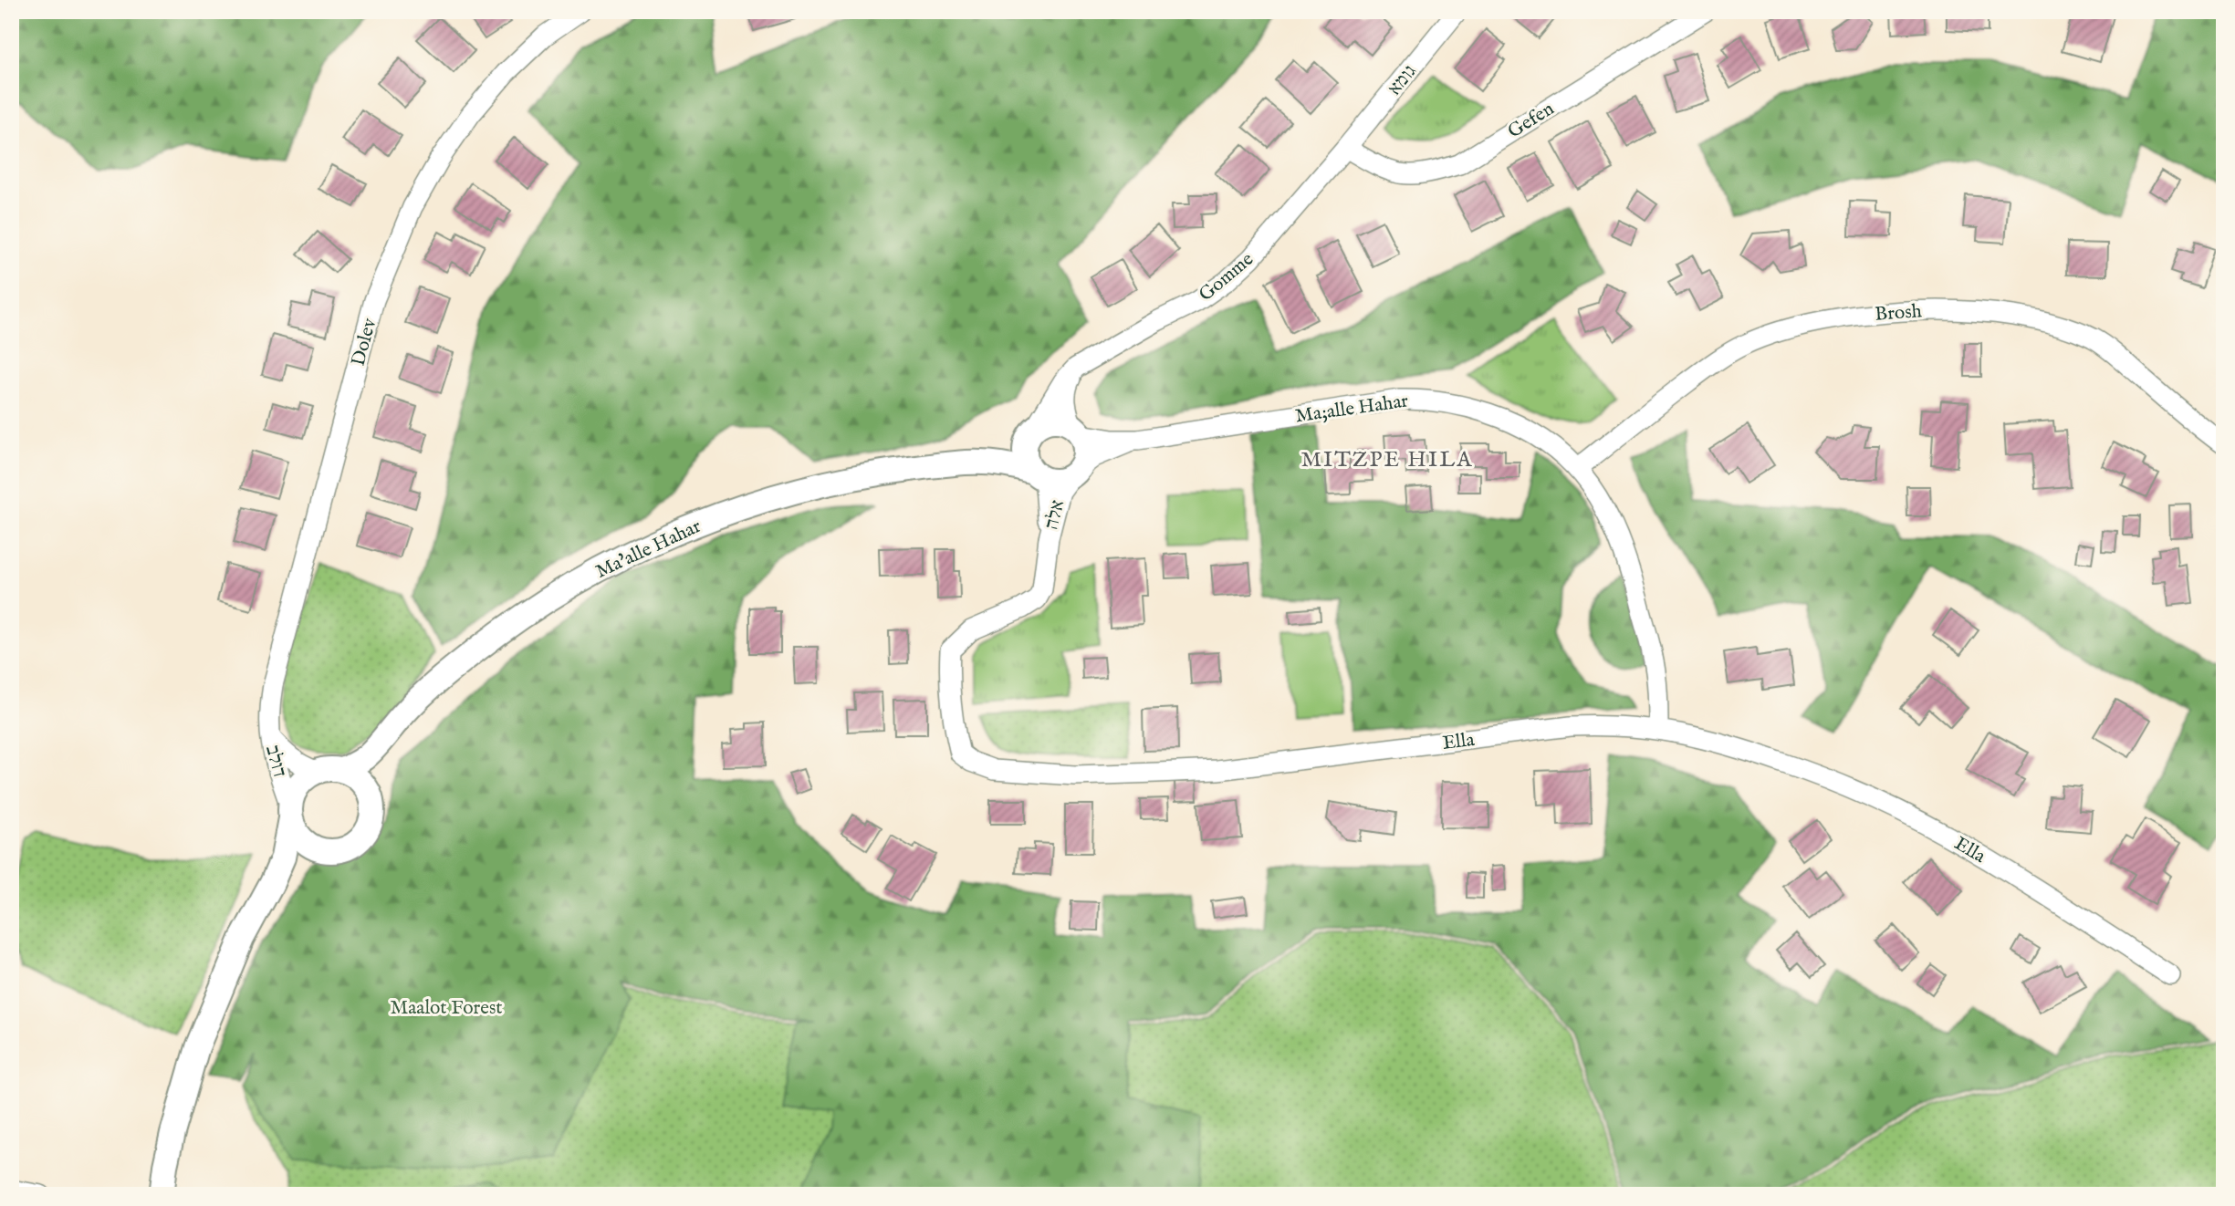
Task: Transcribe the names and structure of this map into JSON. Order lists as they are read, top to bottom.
{
  "streets": {
    "street": [
      "גומא",
      "Gefen",
      "Gomme",
      "Brosh",
      "Dolev",
      "Ma;alle Hahar",
      "אלה",
      "Ma'alle Hahar",
      "Ella",
      "דולב"
    ]
  },
  "crossings": [
    ["גומא", "Gefen"],
    ["גומא", "Gomme"],
    ["Gefen", "Gomme"],
    ["Brosh", "Ma;alle Hahar"],
    ["Dolev", "דולב"],
    ["Ma;alle Hahar", "Ella"],
    ["אלה", "Ella"],
    ["Ma'alle Hahar", "דולב"]
  ],
  "districts": ["MITZPE HILA"],
  "parks": ["Maalot Forest"]
}
